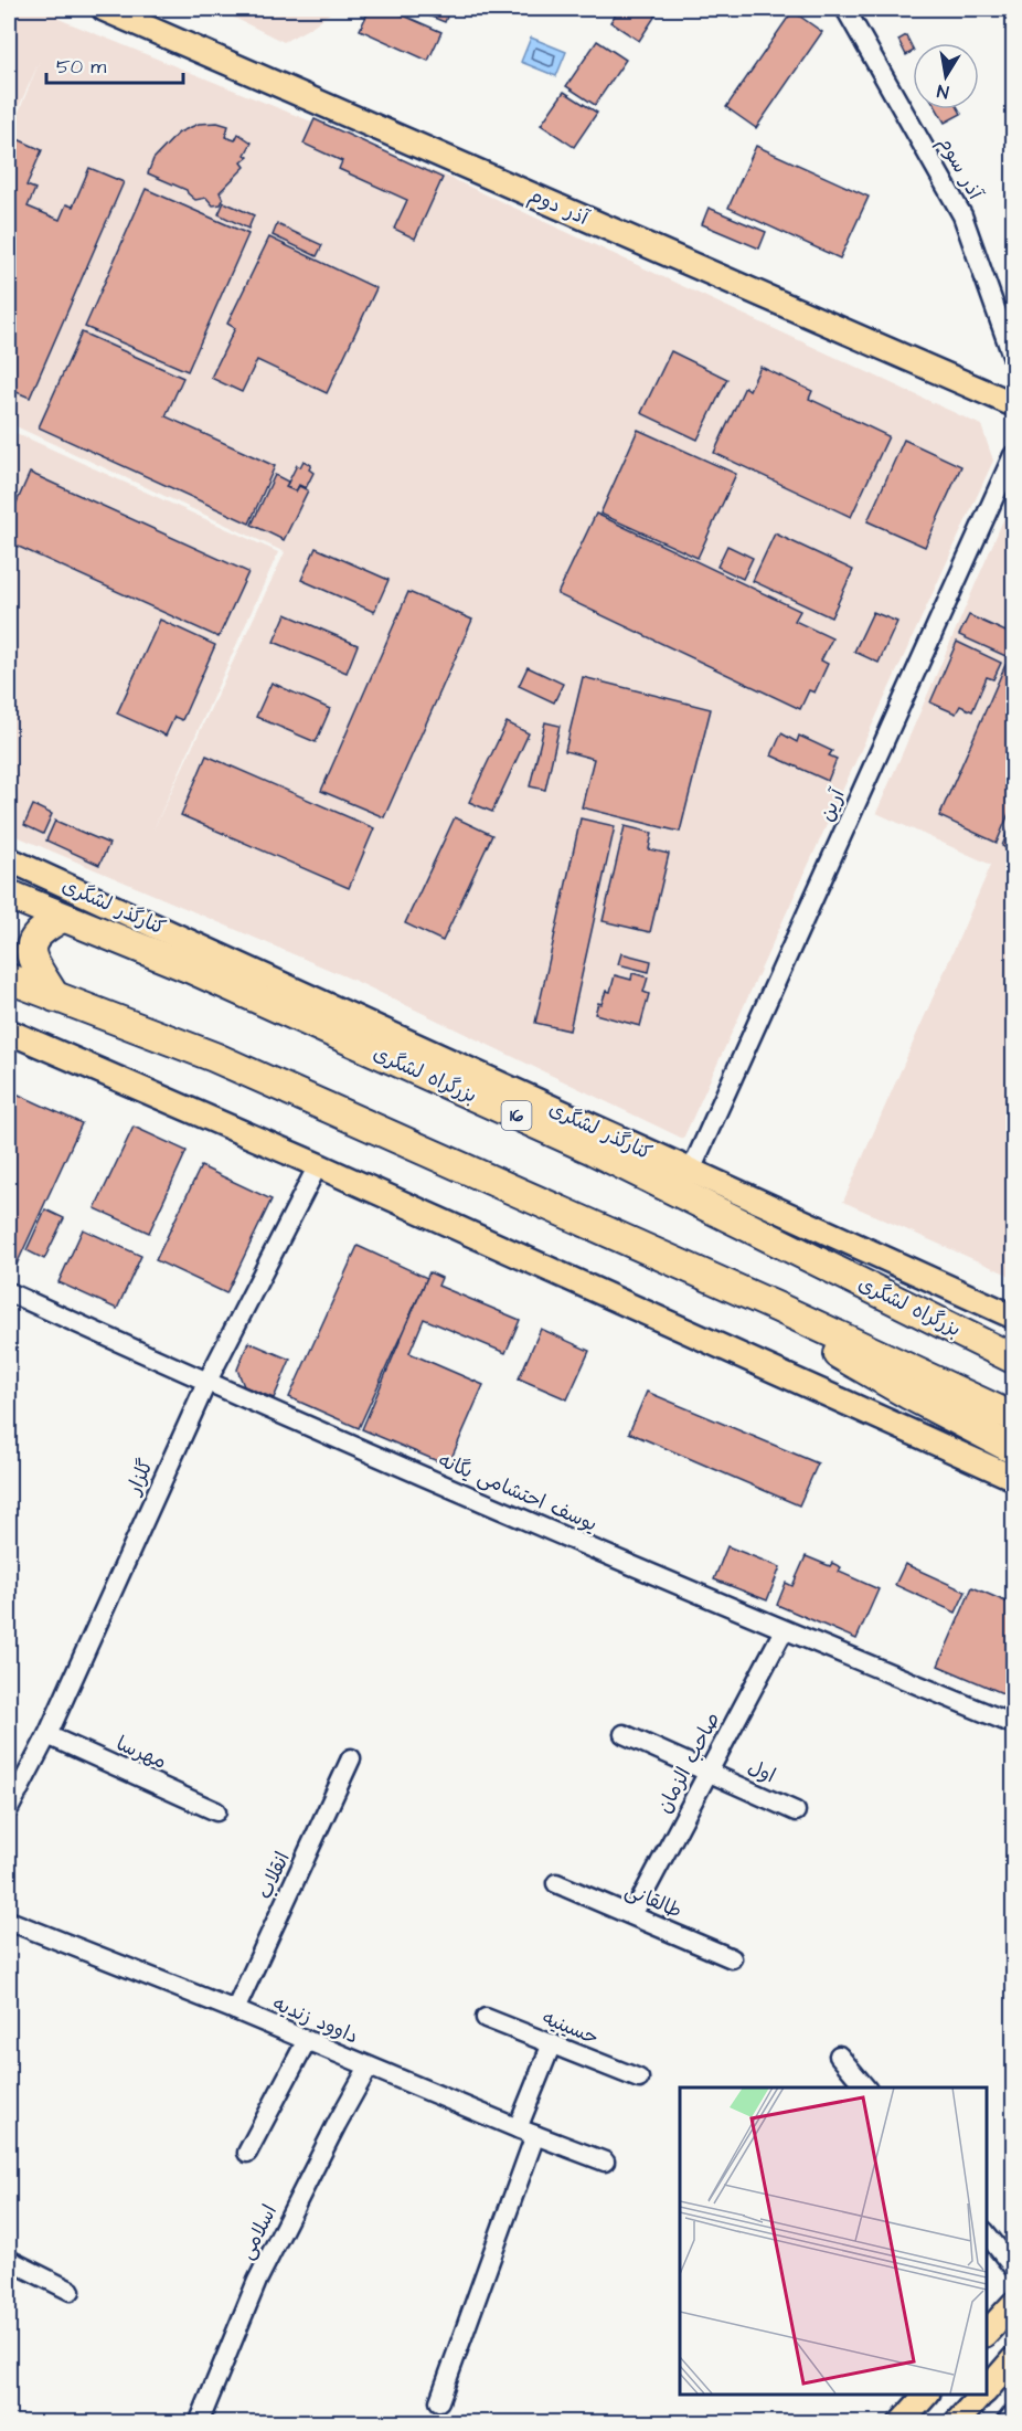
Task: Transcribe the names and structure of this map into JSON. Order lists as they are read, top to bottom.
{
  "streets": {
    "highway": ["بزرگراه لشگری", "16"],
    "main road": ["آذر دوم", "کنارگذر لشگری"],
    "street": [
      "آذر سوم",
      "آرین",
      "گلزار",
      "یوسف احتشامی یگانه",
      "مهرسا",
      "صاحب الزمان",
      "اول",
      "انقلاب",
      "طالقانی",
      "داوود زندیه",
      "حسینیه",
      "اسلامی"
    ]
  },
  "crossings": [
    ["آرین", "کنارگذر لشگری"],
    ["گلزار", "یوسف احتشامی یگانه"],
    ["گلزار", "مهرسا"],
    ["یوسف احتشامی یگانه", "صاحب الزمان"],
    ["صاحب الزمان", "اول"],
    ["صاحب الزمان", "طالقانی"],
    ["انقلاب", "داوود زندیه"],
    ["داوود زندیه", "اسلامی"]
  ],
  "scale_bar": "50 m",
  "north": "bottom"
}
